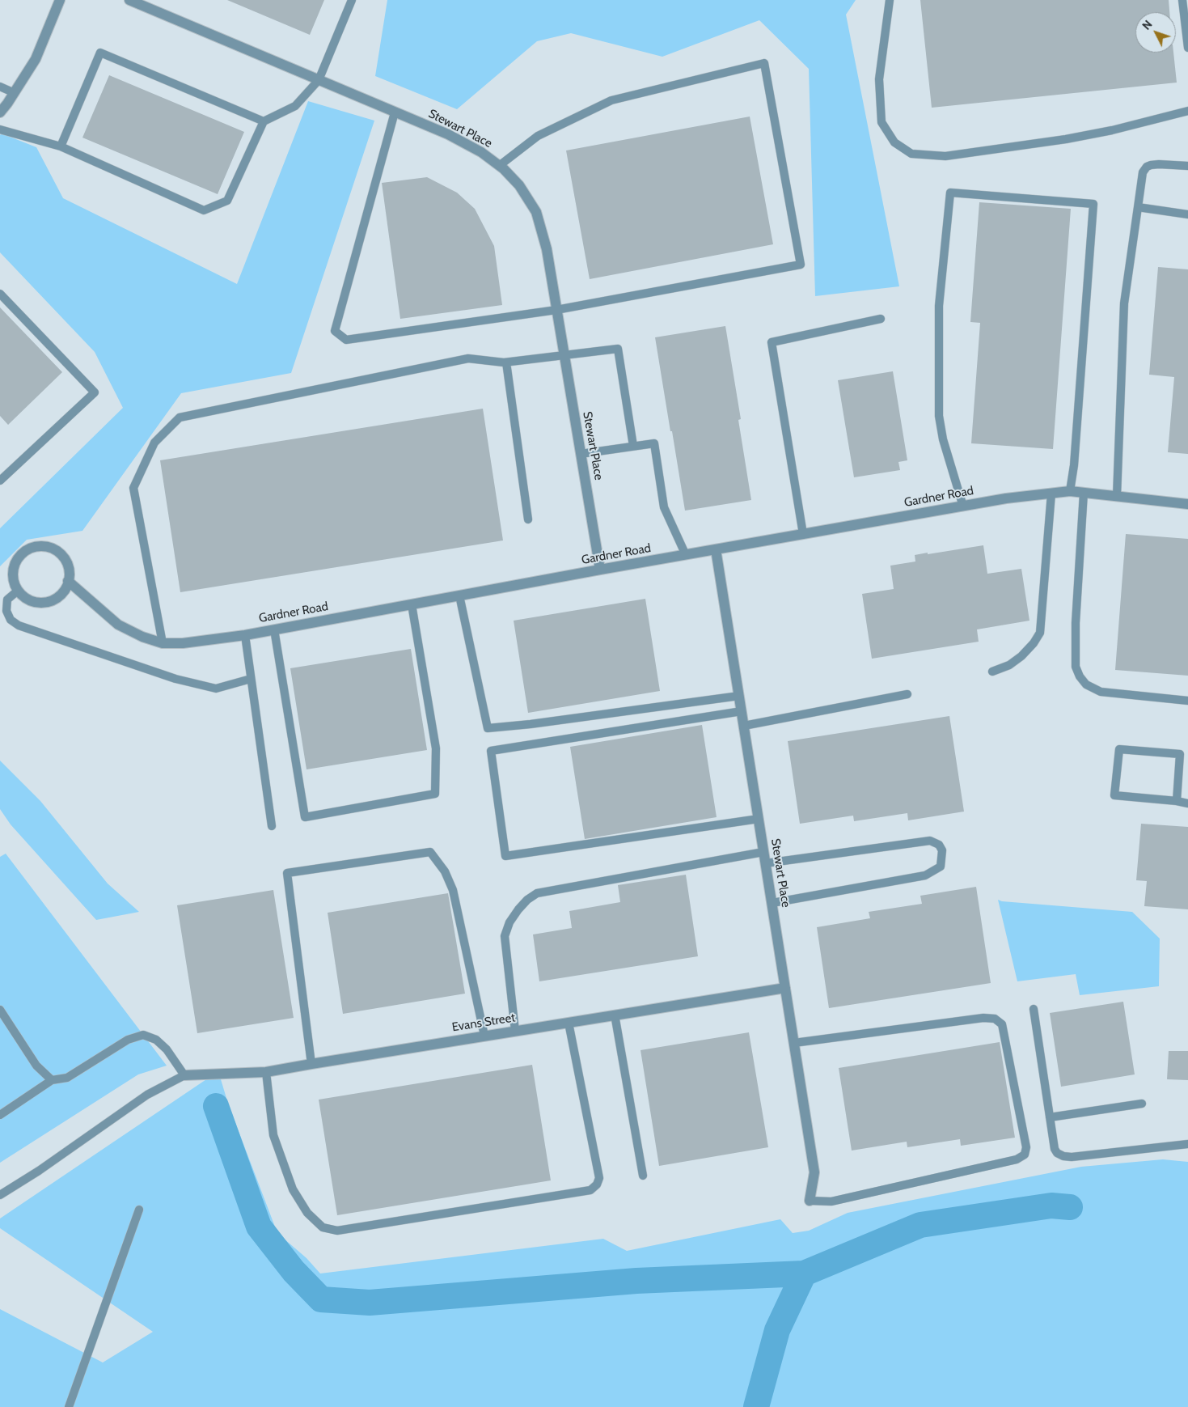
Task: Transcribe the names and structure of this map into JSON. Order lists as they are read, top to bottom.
{
  "streets": {
    "street": ["Stewart Place", "Gardner Road", "Evans Street"]
  },
  "crossings": [
    ["Stewart Place", "Gardner Road"],
    ["Stewart Place", "Evans Street"]
  ],
  "north": "top left"
}
